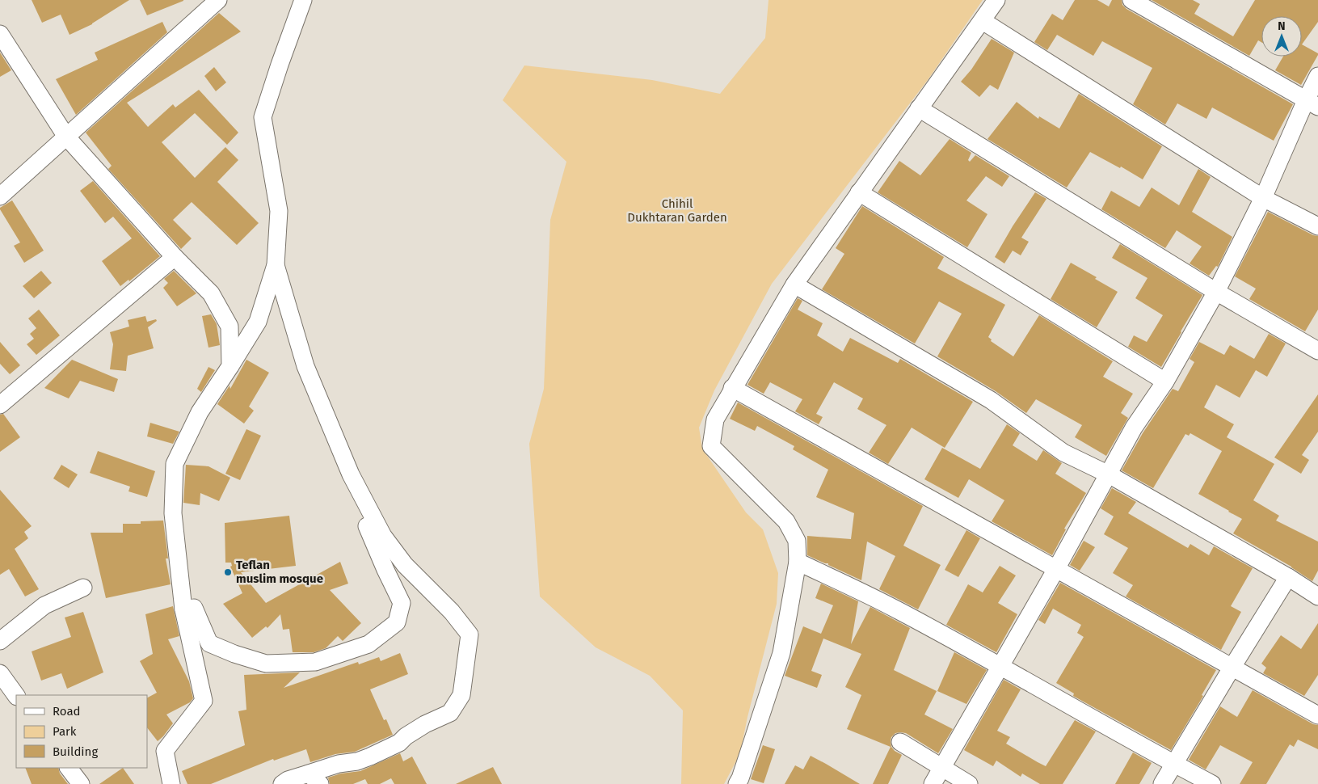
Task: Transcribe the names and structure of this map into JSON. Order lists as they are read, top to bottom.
{
  "parks": ["Chihil Dukhtaran Garden"],
  "places": ["Teflan muslim mosque"],
  "legend": ["Road", "Park", "Building"],
  "north": "top"
}
